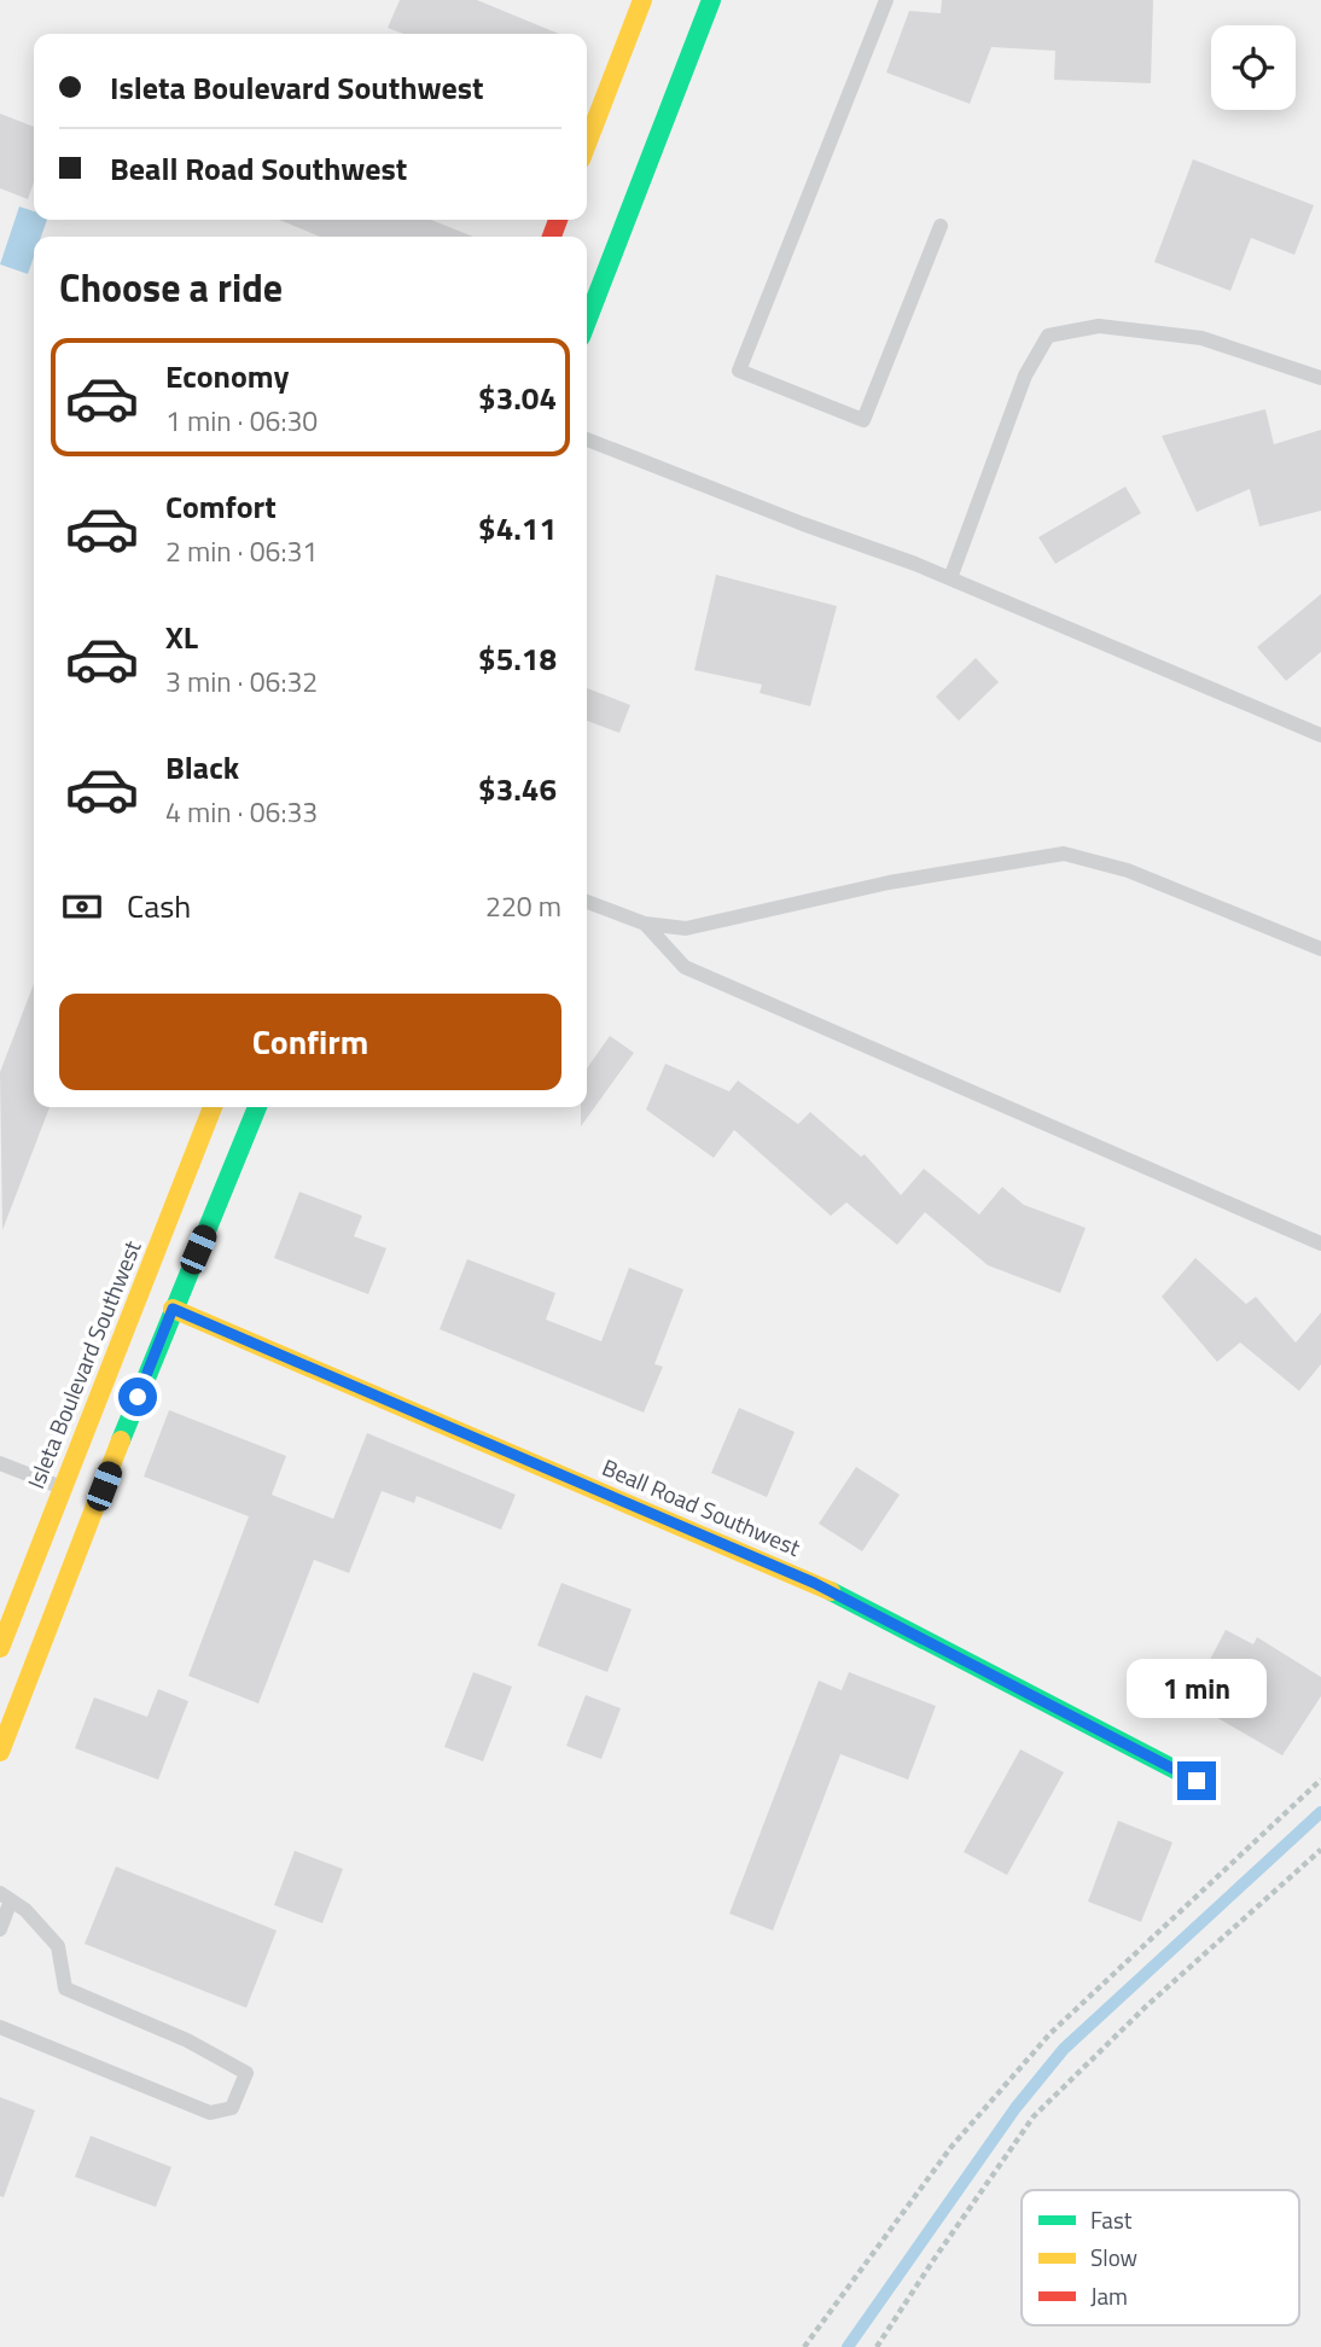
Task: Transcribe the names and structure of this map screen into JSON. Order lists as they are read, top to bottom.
{
  "streets": {
    "main road": ["Isleta Boulevard Southwest", "Beall Road Southwest"]
  },
  "legend": ["Fast", "Slow", "Jam"],
  "page": {
    "banner": ["Isleta Boulevard Southwest", "Beall Road Southwest"],
    "heading": "Choose a ride",
    "list": [
      {
        "name": "Economy",
        "note": "1 min · 06:30",
        "value": "$3.04"
      },
      {
        "name": "Comfort",
        "note": "2 min · 06:31",
        "value": "$4.11"
      },
      {
        "name": "XL",
        "note": "3 min · 06:32",
        "value": "$5.18"
      },
      {
        "name": "Black",
        "note": "4 min · 06:33",
        "value": "$3.46"
      }
    ],
    "pay": ["Cash", "220 m"],
    "buttons": "Confirm",
    "bubble": "1 min"
  }
}
